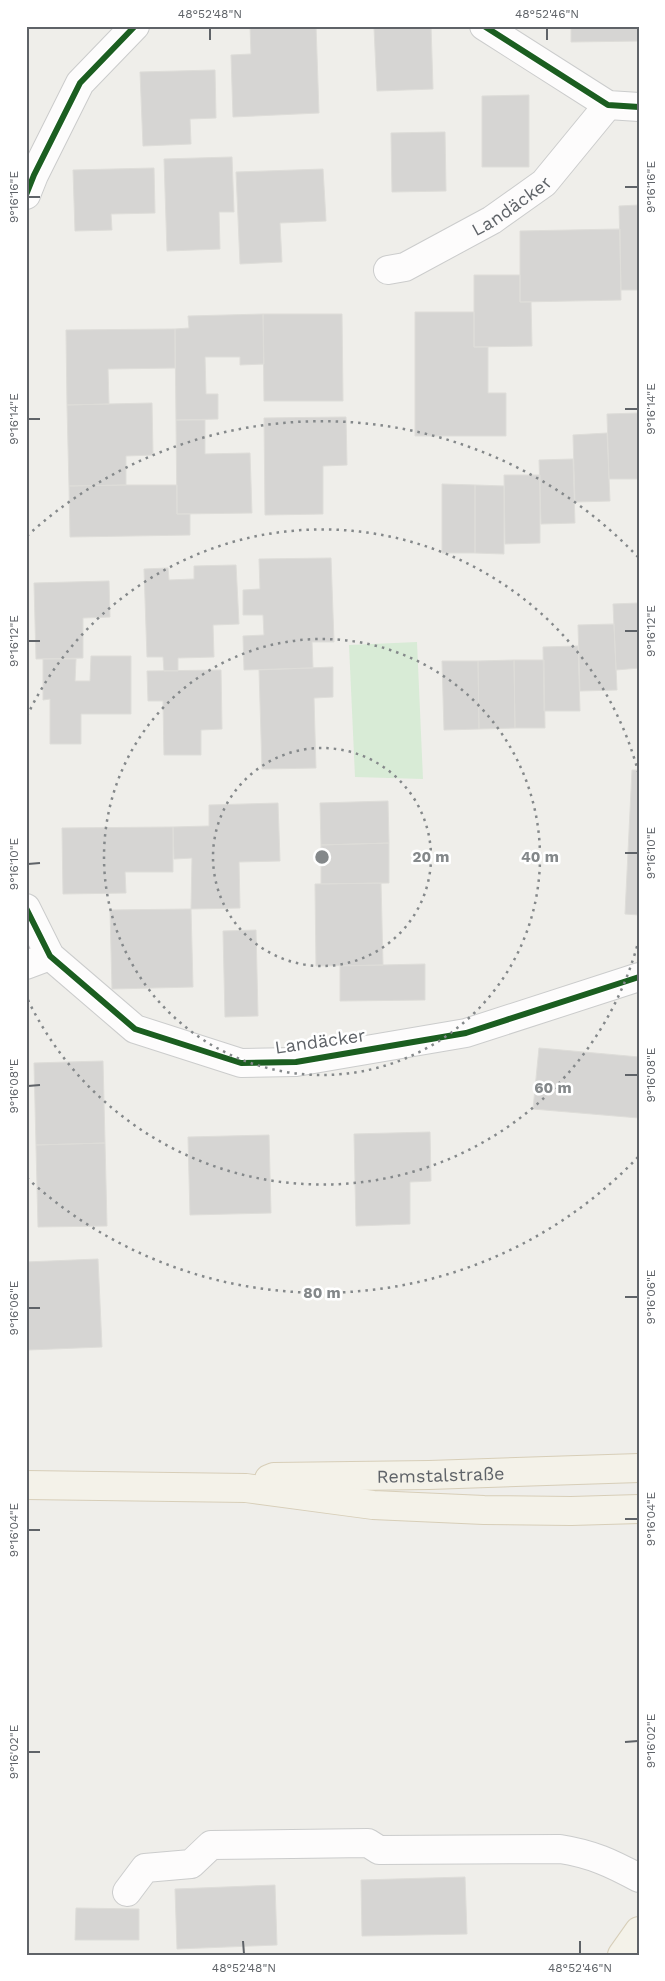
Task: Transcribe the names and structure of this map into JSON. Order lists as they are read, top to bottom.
{
  "streets": {
    "main road": ["Remstalstraße"],
    "street": ["Landäcker"]
  },
  "coordinates": [
    "48°52'48\"N",
    "48°52'46\"N",
    "9°16'16\"E",
    "9°16'14\"E",
    "9°16'12\"E",
    "9°16'10\"E",
    "9°16'08\"E",
    "9°16'06\"E",
    "9°16'04\"E",
    "9°16'02\"E"
  ],
  "rings": [
    "20 m",
    "40 m",
    "60 m",
    "80 m"
  ]
}
